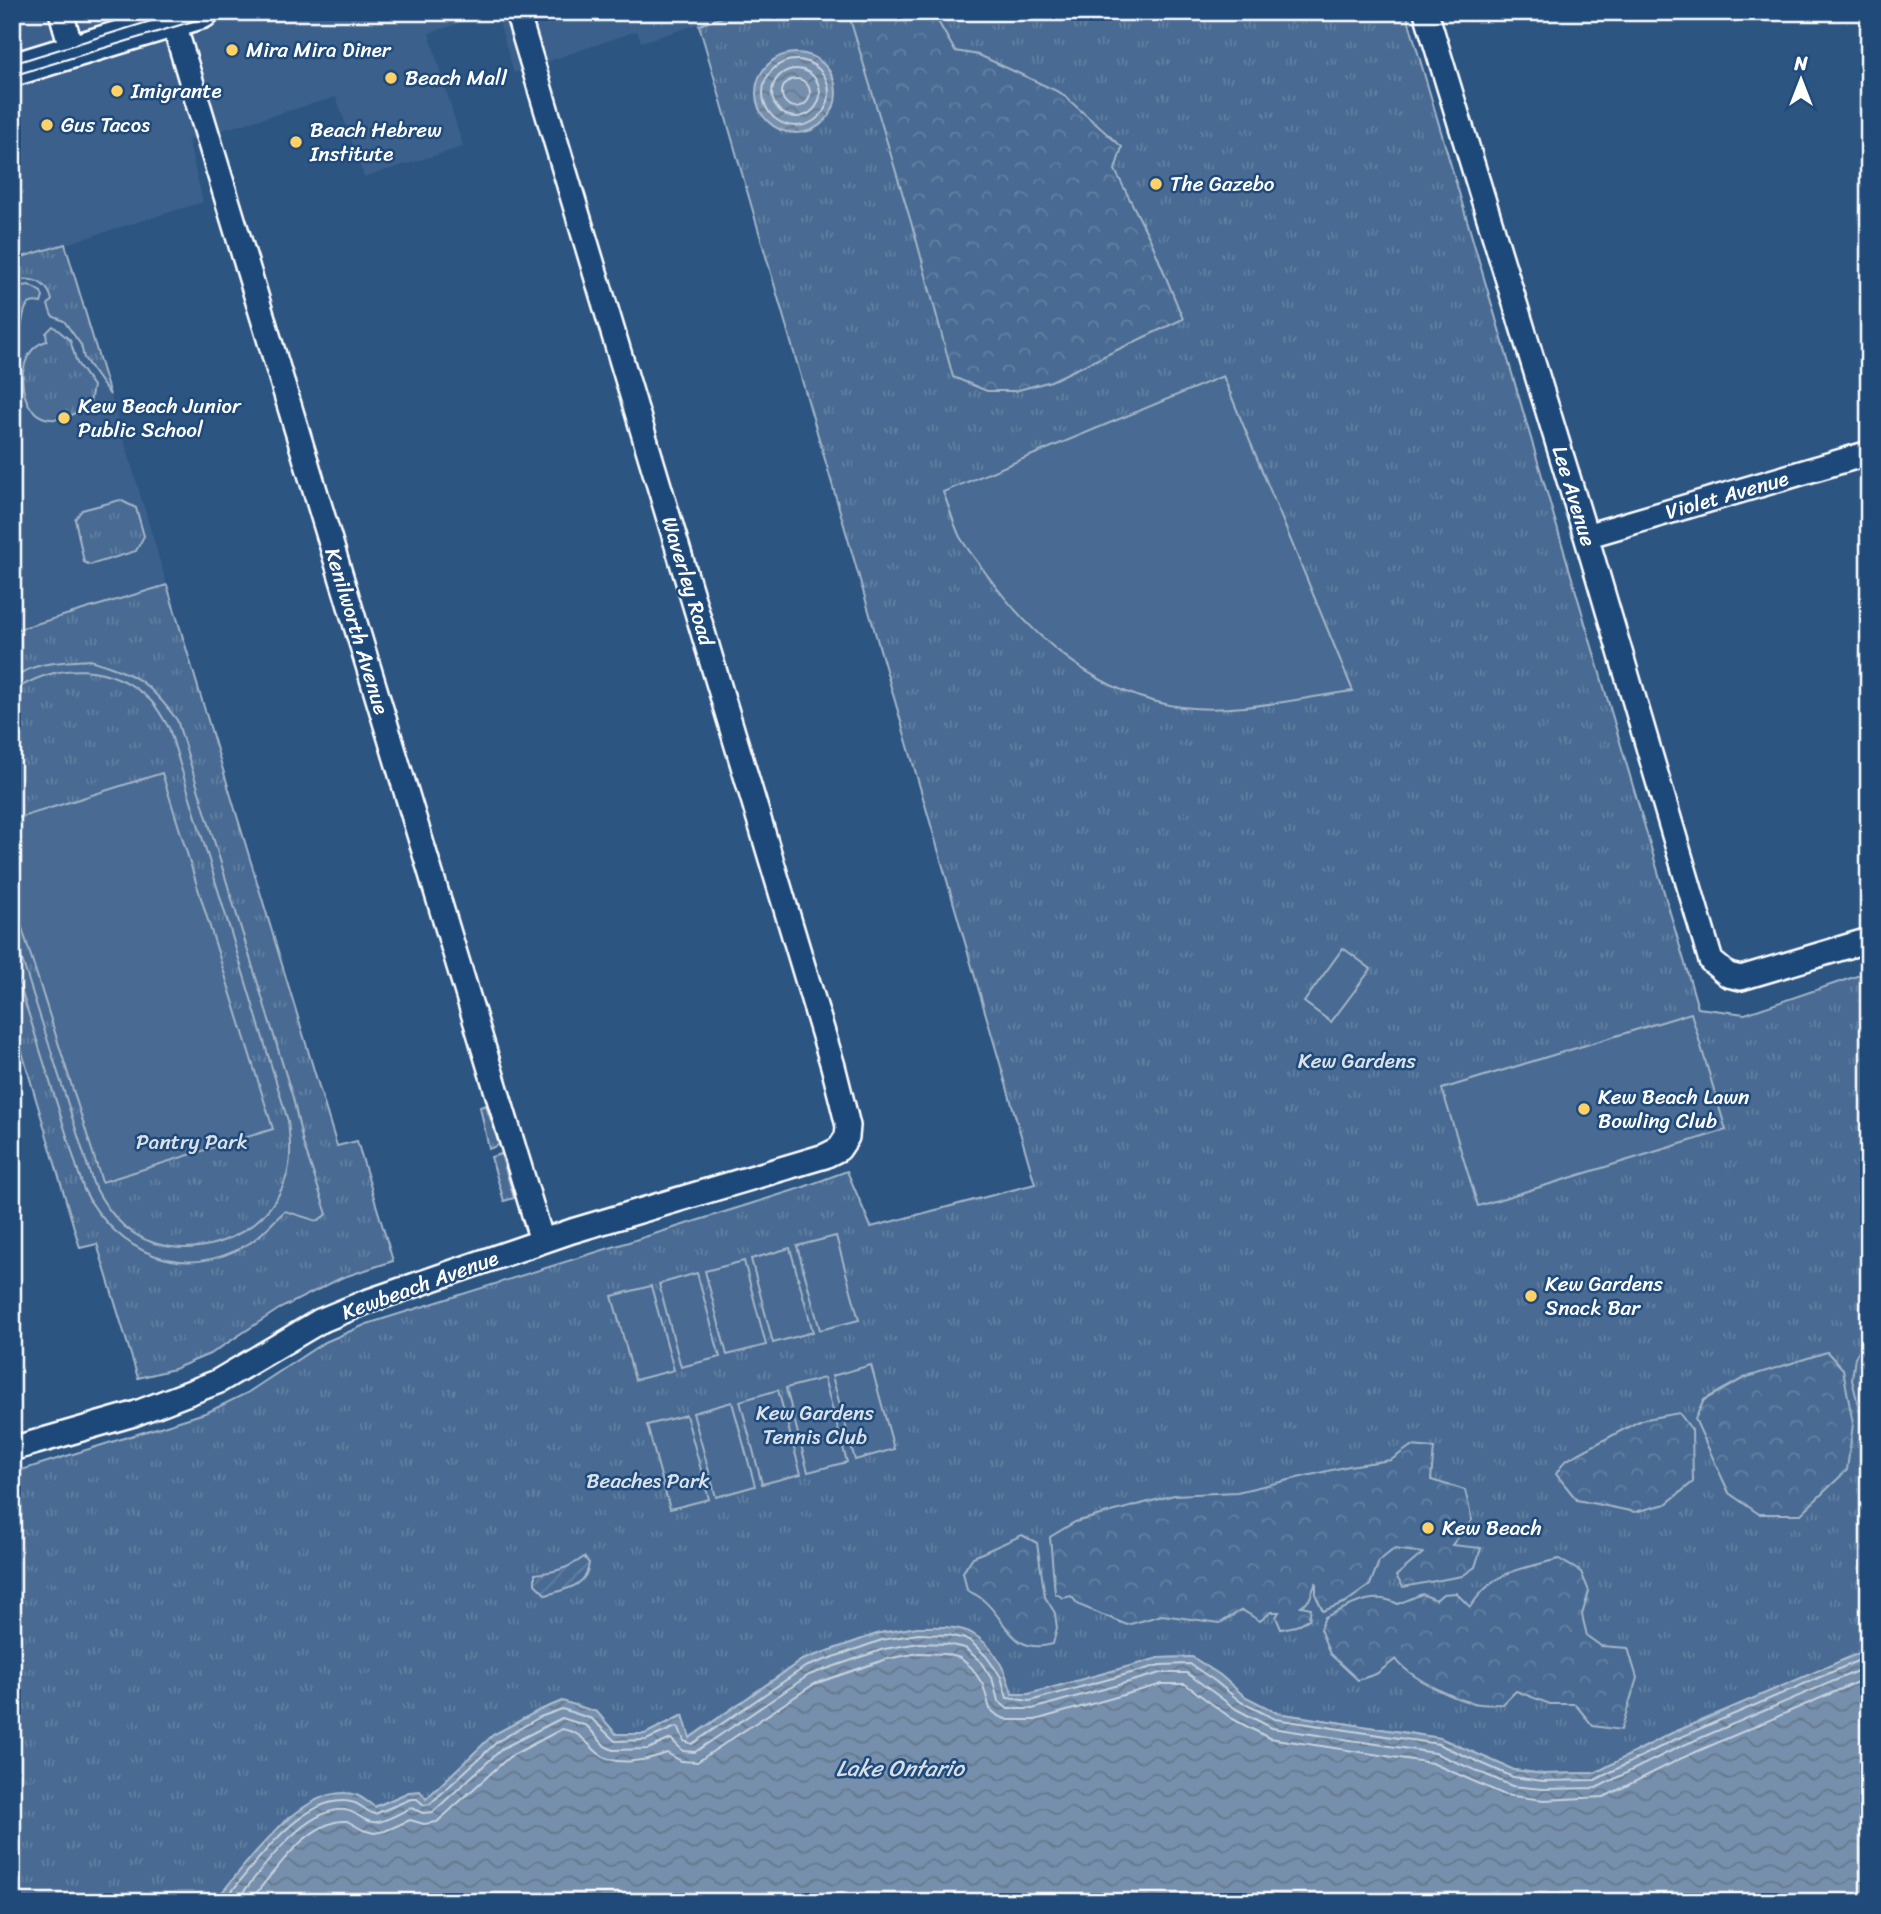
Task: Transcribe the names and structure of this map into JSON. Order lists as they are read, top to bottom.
{
  "streets": {
    "street": [
      "Violet Avenue",
      "Lee Avenue",
      "Waverley Road",
      "Kenilworth Avenue",
      "Kewbeach Avenue"
    ]
  },
  "crossings": [
    ["Violet Avenue", "Lee Avenue"],
    ["Waverley Road", "Kewbeach Avenue"],
    ["Kenilworth Avenue", "Kewbeach Avenue"]
  ],
  "water": ["Lake Ontario"],
  "parks": [
    "Kew Gardens",
    "Pantry Park",
    "Kew Gardens Tennis Club",
    "Beaches Park"
  ],
  "places": [
    "Mira Mira Diner",
    "Beach Mall",
    "Imigrante",
    "Gus Tacos",
    "Beach Hebrew Institute",
    "The Gazebo",
    "Kew Beach Junior Public School",
    "Kew Beach Lawn Bowling Club",
    "Kew Gardens Snack Bar",
    "Kew Beach"
  ],
  "north": "top"
}
